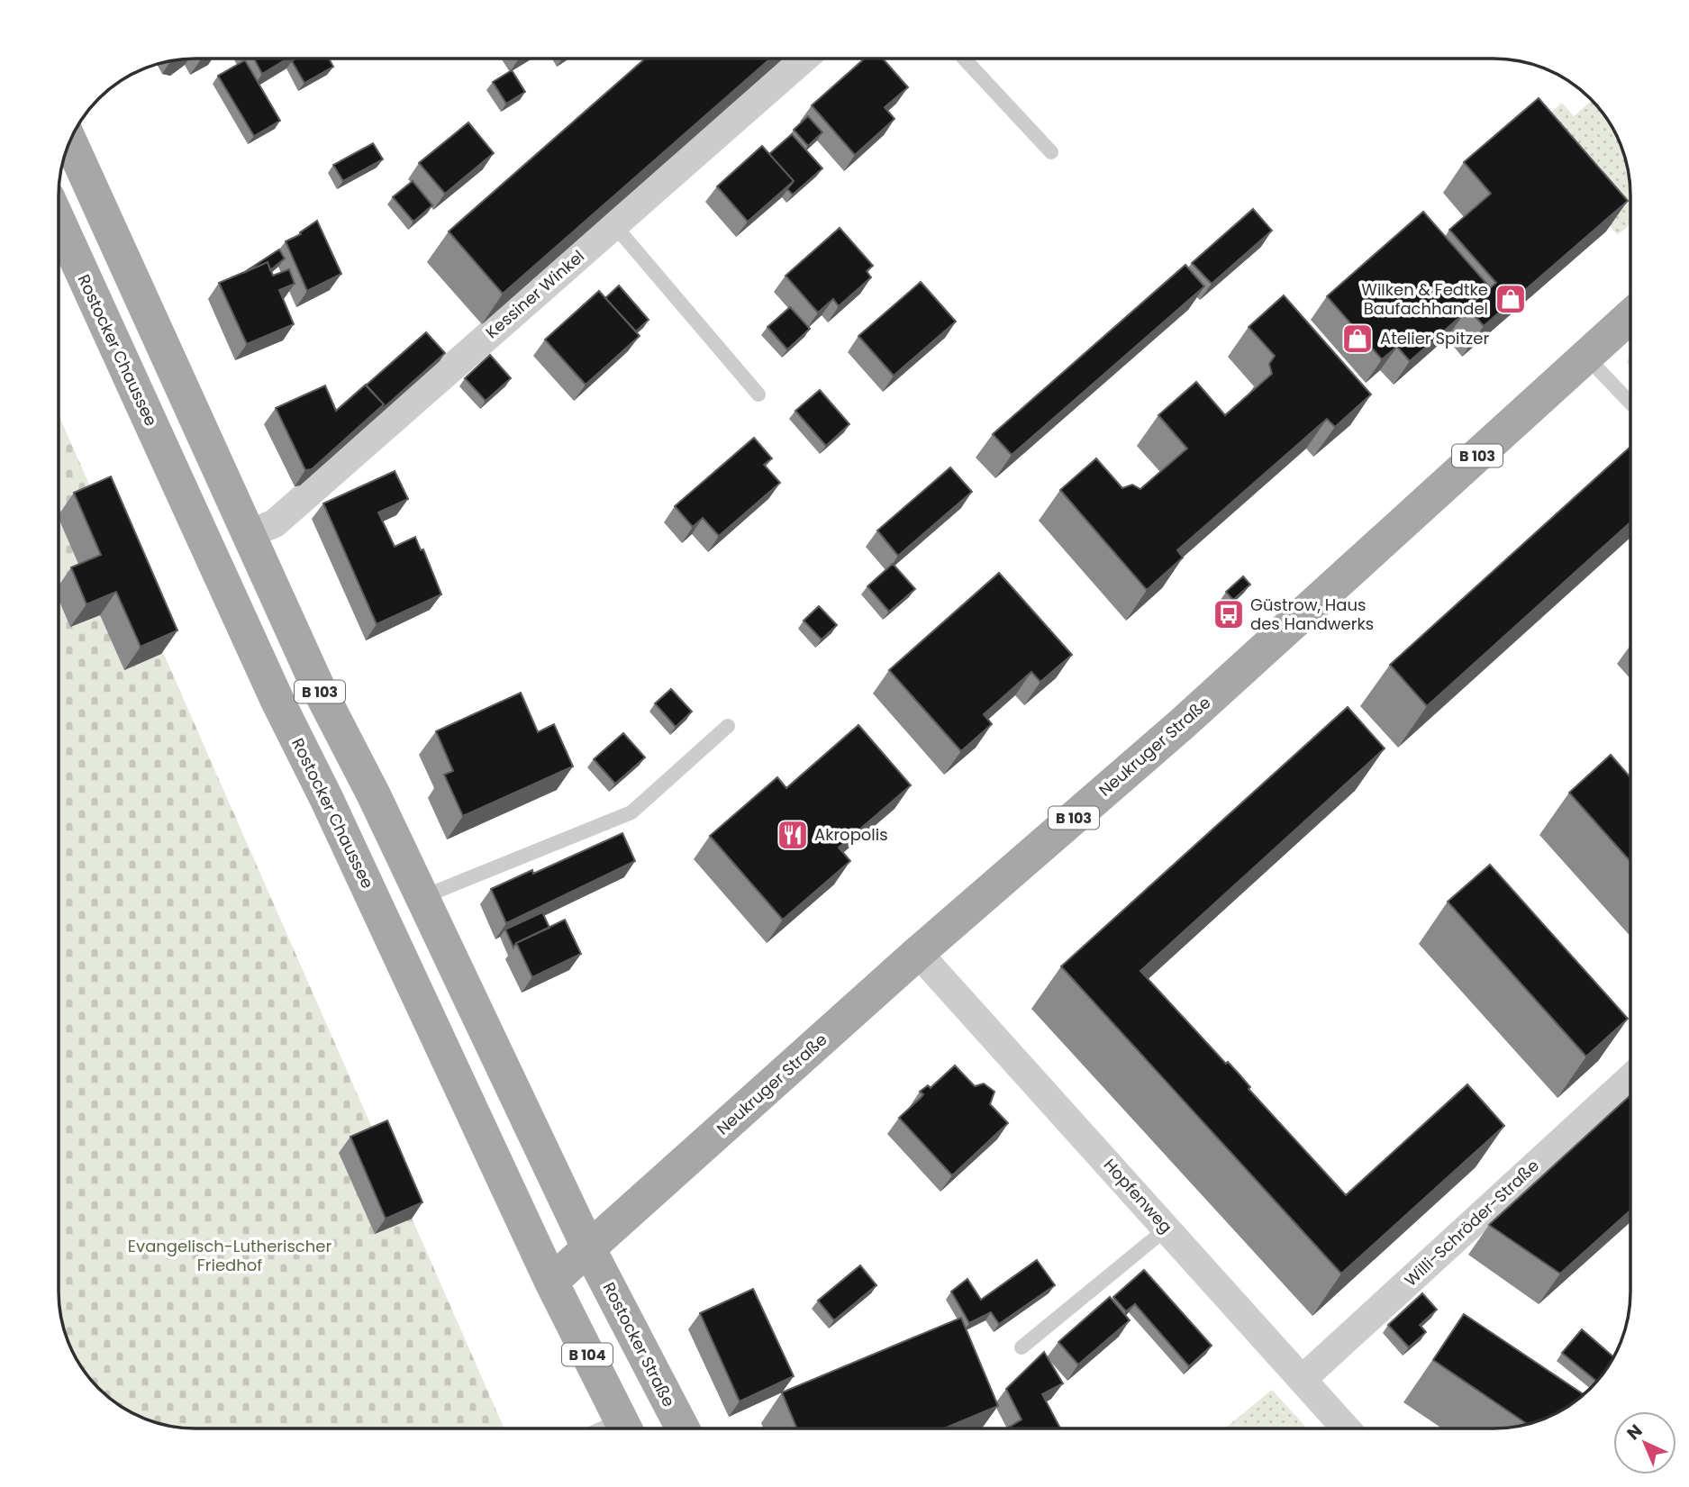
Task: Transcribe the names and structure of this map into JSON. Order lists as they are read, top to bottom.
{
  "streets": {
    "main road": [
      "Rostocker Chaussee",
      "B 103",
      "Neukruger Straße",
      "Rostocker Straße",
      "B 104"
    ],
    "street": ["Kessiner Winkel", "Hopfenweg", "Willi-Schröder-Straße"]
  },
  "crossings": [
    ["Kessiner Winkel", "B 103"],
    ["Rostocker Chaussee", "Neukruger Straße"],
    ["B 103", "Neukruger Straße"],
    ["B 103", "Rostocker Straße"],
    ["Neukruger Straße", "Hopfenweg"],
    ["Neukruger Straße", "Rostocker Straße"],
    ["Hopfenweg", "Willi-Schröder-Straße"]
  ],
  "parks": ["Evangelisch-Lutherischer Friedhof"],
  "places": {
    "shop": ["Wilken & Fedtke Baufachhandel", "Atelier Spitzer"],
    "bus stop": ["Güstrow, Haus des Handwerks"],
    "restaurant": ["Akropolis"]
  },
  "north": "top left"
}
